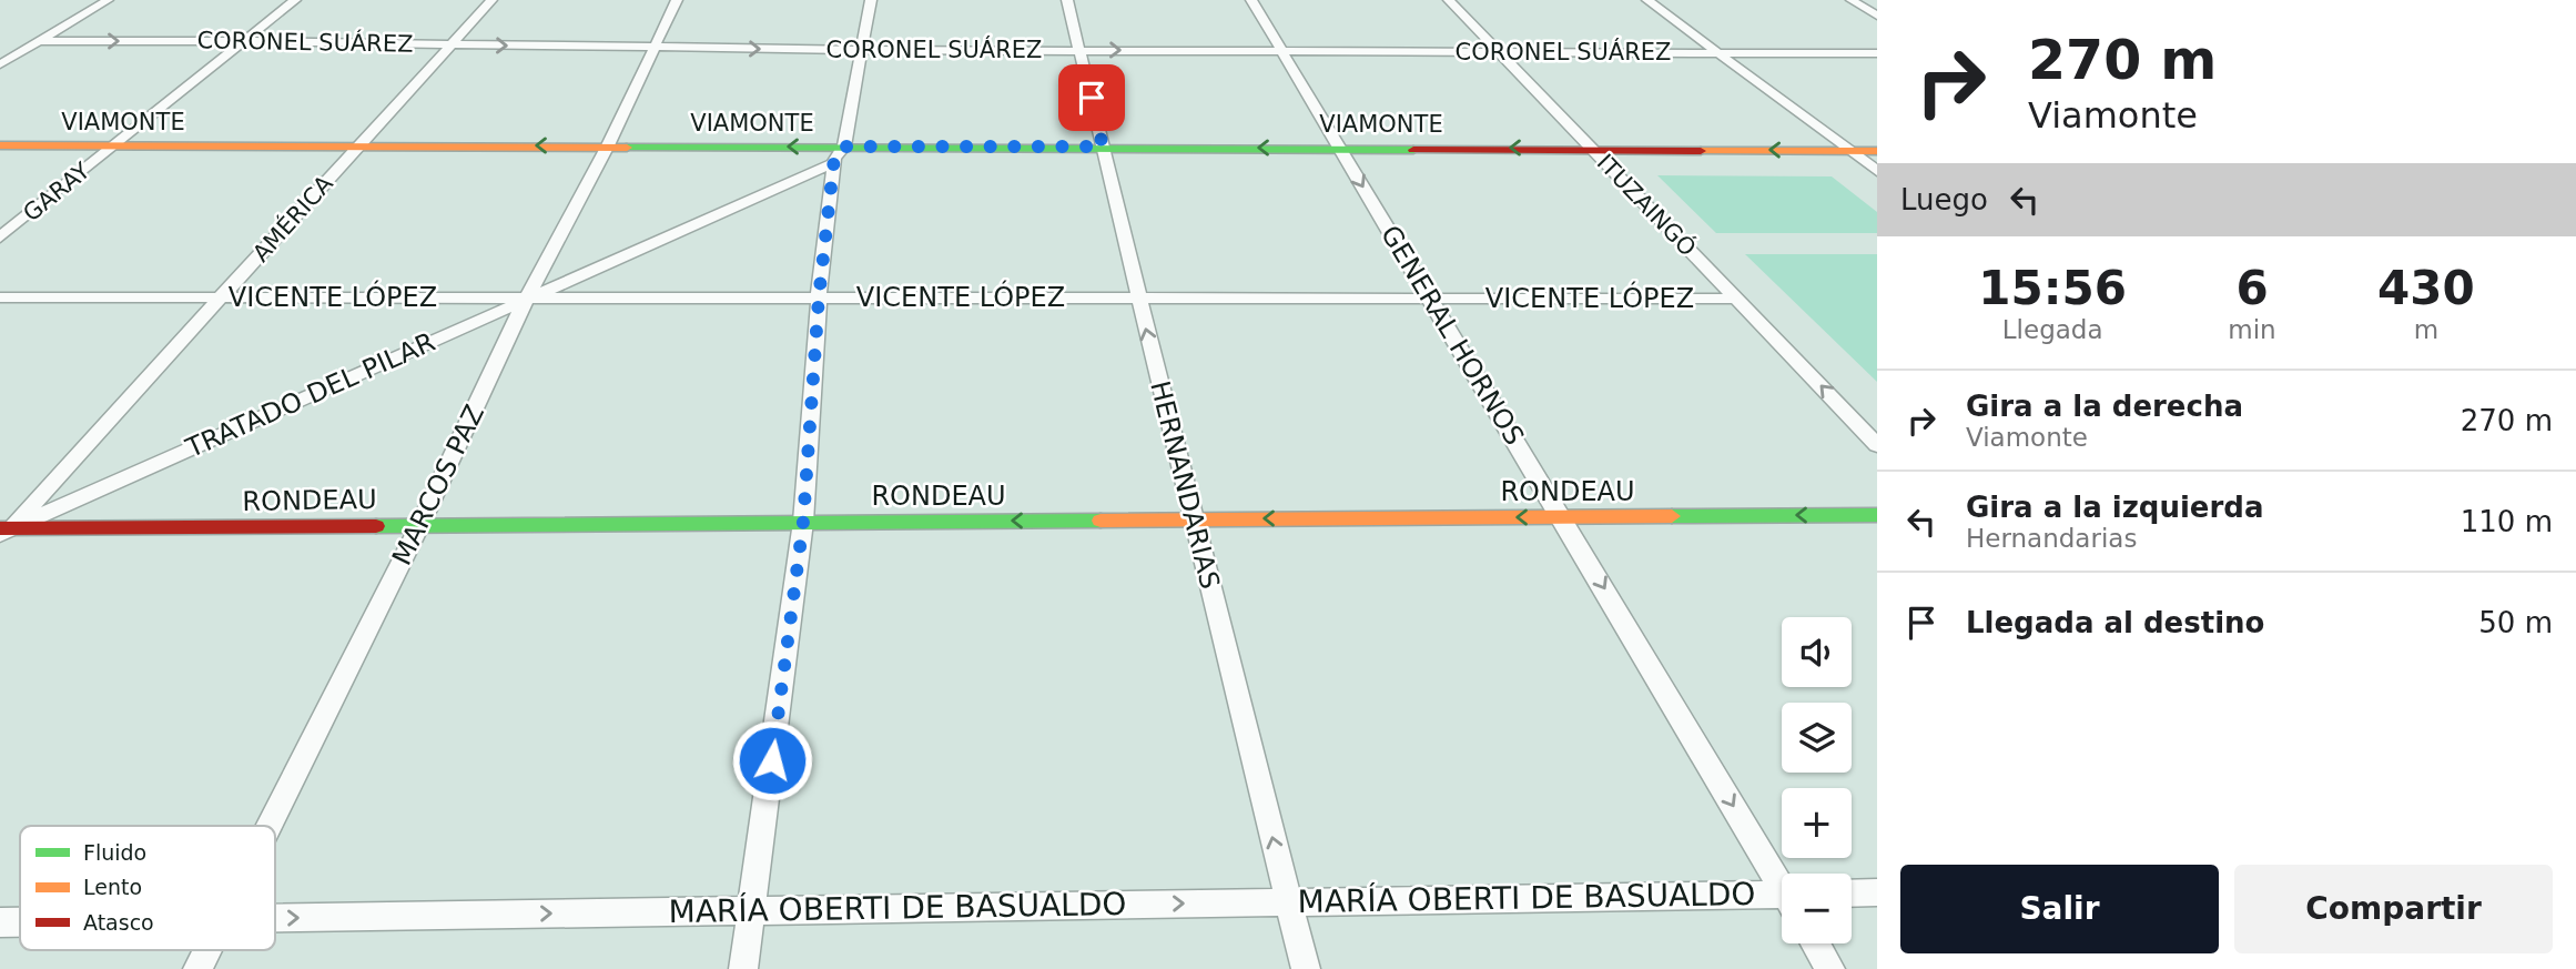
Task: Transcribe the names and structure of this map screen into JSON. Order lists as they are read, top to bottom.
{
  "streets": {
    "street": [
      "CORONEL SUÁREZ",
      "VIAMONTE",
      "GARAY",
      "ITUZAINGÓ",
      "AMÉRICA",
      "VICENTE LÓPEZ",
      "GENERAL HORNOS",
      "TRATADO DEL PILAR",
      "MARCOS PAZ",
      "HERNANDARIAS",
      "RONDEAU",
      "MARÍA OBERTI DE BASUALDO"
    ]
  },
  "crossings": [
    ["CORONEL SUÁREZ", "GARAY"],
    ["CORONEL SUÁREZ", "ITUZAINGÓ"],
    ["CORONEL SUÁREZ", "AMÉRICA"],
    ["CORONEL SUÁREZ", "GENERAL HORNOS"],
    ["CORONEL SUÁREZ", "MARCOS PAZ"],
    ["CORONEL SUÁREZ", "HERNANDARIAS"],
    ["VIAMONTE", "GARAY"],
    ["VIAMONTE", "ITUZAINGÓ"],
    ["VIAMONTE", "AMÉRICA"],
    ["VIAMONTE", "GENERAL HORNOS"],
    ["VIAMONTE", "TRATADO DEL PILAR"],
    ["VIAMONTE", "MARCOS PAZ"],
    ["VIAMONTE", "HERNANDARIAS"],
    ["ITUZAINGÓ", "VICENTE LÓPEZ"],
    ["AMÉRICA", "VICENTE LÓPEZ"],
    ["AMÉRICA", "TRATADO DEL PILAR"],
    ["AMÉRICA", "RONDEAU"],
    ["VICENTE LÓPEZ", "GENERAL HORNOS"],
    ["VICENTE LÓPEZ", "TRATADO DEL PILAR"],
    ["VICENTE LÓPEZ", "MARCOS PAZ"],
    ["VICENTE LÓPEZ", "HERNANDARIAS"],
    ["GENERAL HORNOS", "RONDEAU"],
    ["TRATADO DEL PILAR", "MARCOS PAZ"],
    ["TRATADO DEL PILAR", "RONDEAU"],
    ["MARCOS PAZ", "RONDEAU"],
    ["HERNANDARIAS", "RONDEAU"],
    ["HERNANDARIAS", "MARÍA OBERTI DE BASUALDO"]
  ],
  "one_way": [
    "CORONEL SUÁREZ",
    "VIAMONTE",
    "GENERAL HORNOS",
    "HERNANDARIAS",
    "RONDEAU",
    "MARÍA OBERTI DE BASUALDO"
  ],
  "legend": ["Fluido", "Lento", "Atasco"],
  "page": {
    "turn": ["270 m", "Viamonte"],
    "then": "Luego",
    "eta": [
      "15:56",
      "Llegada",
      "6",
      "min",
      "430",
      "m"
    ],
    "list": [
      {
        "name": "Gira a la derecha",
        "note": "Viamonte",
        "value": "270 m"
      },
      {
        "name": "Gira a la izquierda",
        "note": "Hernandarias",
        "value": "110 m"
      },
      {
        "name": "Llegada al destino",
        "value": "50 m"
      }
    ],
    "map_buttons": ["+", "−"],
    "buttons": ["Salir", "Compartir"]
  }
}
